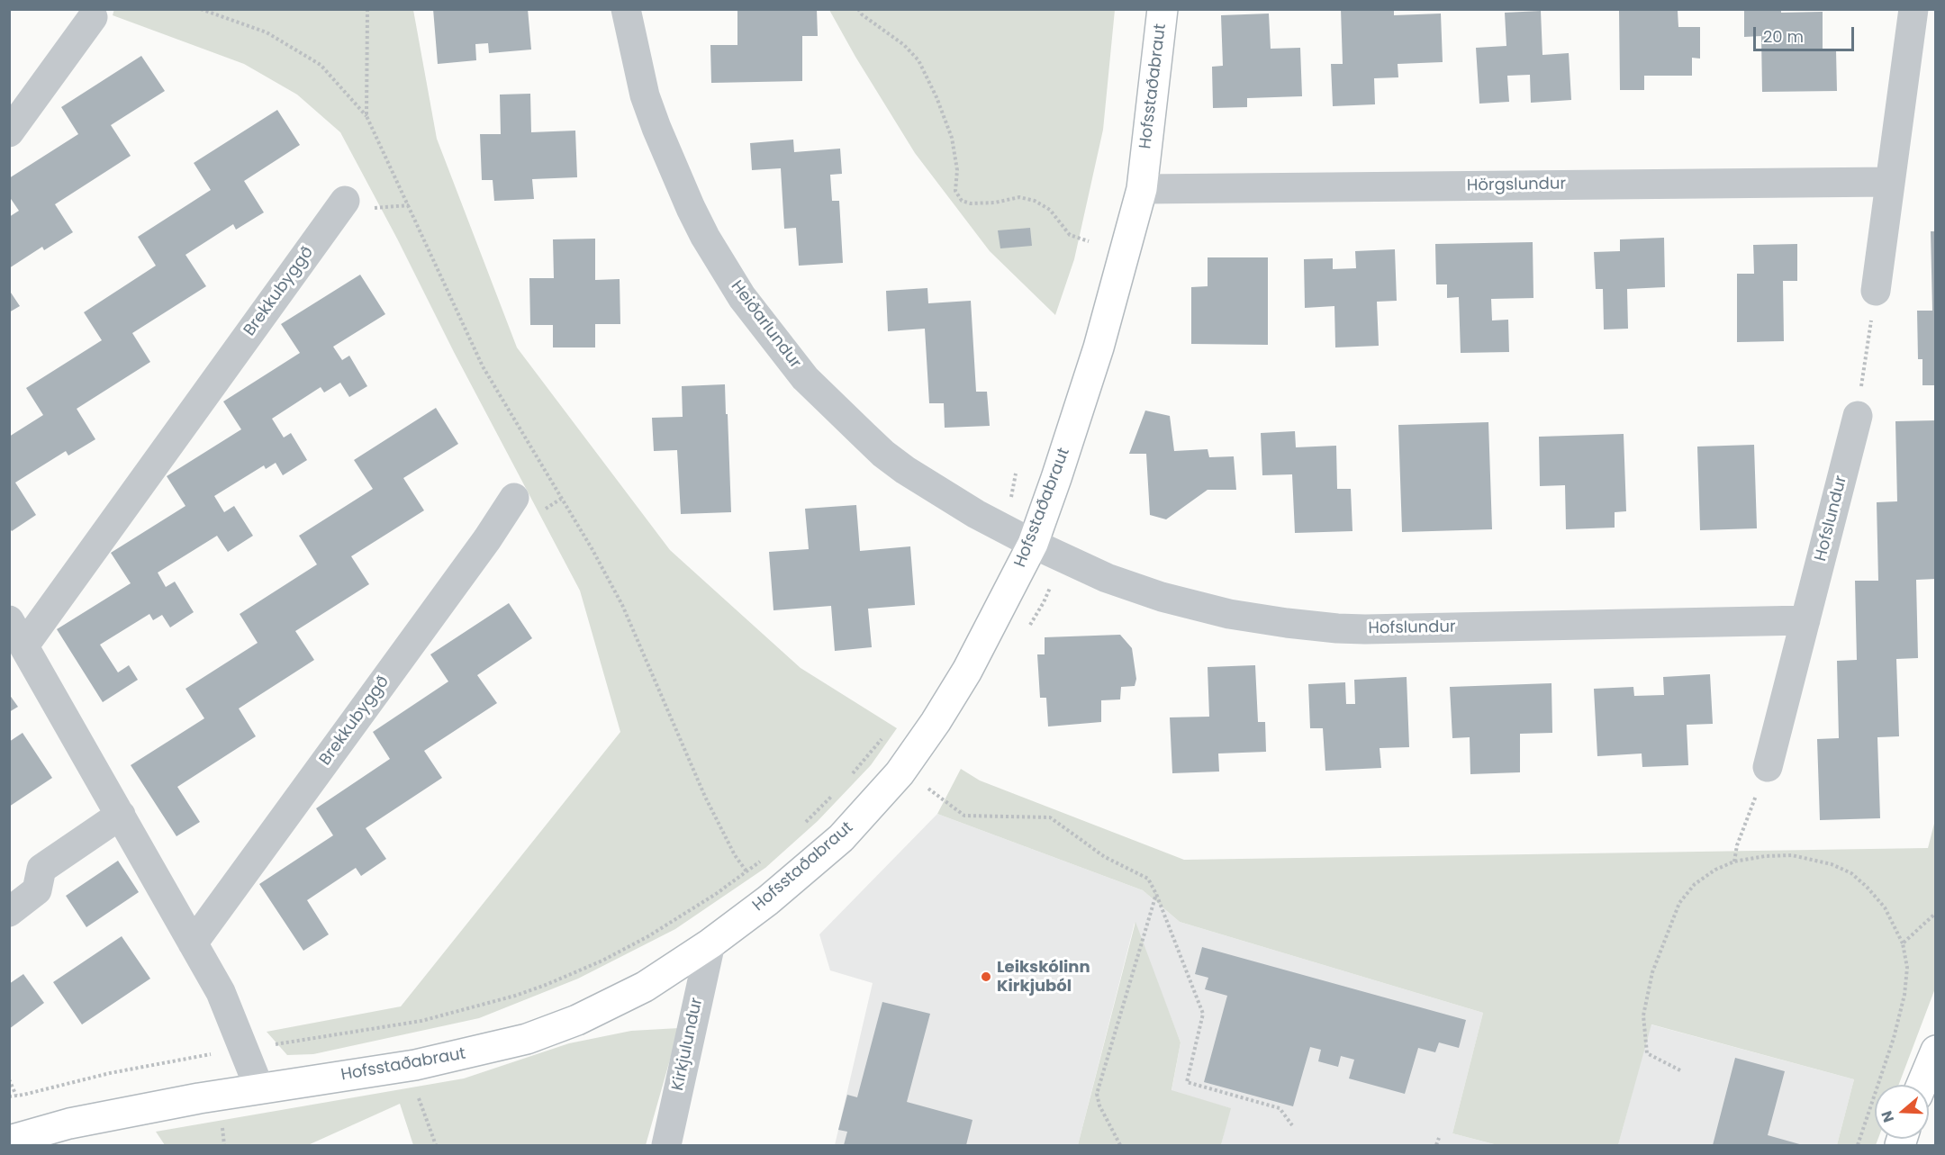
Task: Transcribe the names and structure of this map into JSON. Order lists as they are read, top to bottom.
{
  "streets": {
    "street": [
      "Hofsstaðabraut",
      "Hörgslundur",
      "Brekkubyggð",
      "Heiðarlundur",
      "Hofslundur",
      "Kirkjulundur"
    ]
  },
  "crossings": [
    ["Hofsstaðabraut", "Hörgslundur"],
    ["Hofsstaðabraut", "Brekkubyggð"],
    ["Hofsstaðabraut", "Heiðarlundur"],
    ["Hofsstaðabraut", "Hofslundur"],
    ["Hofsstaðabraut", "Kirkjulundur"],
    ["Heiðarlundur", "Hofslundur"]
  ],
  "places": ["Leikskólinn Kirkjuból"],
  "scale_bar": "20 m",
  "north": "left"
}
